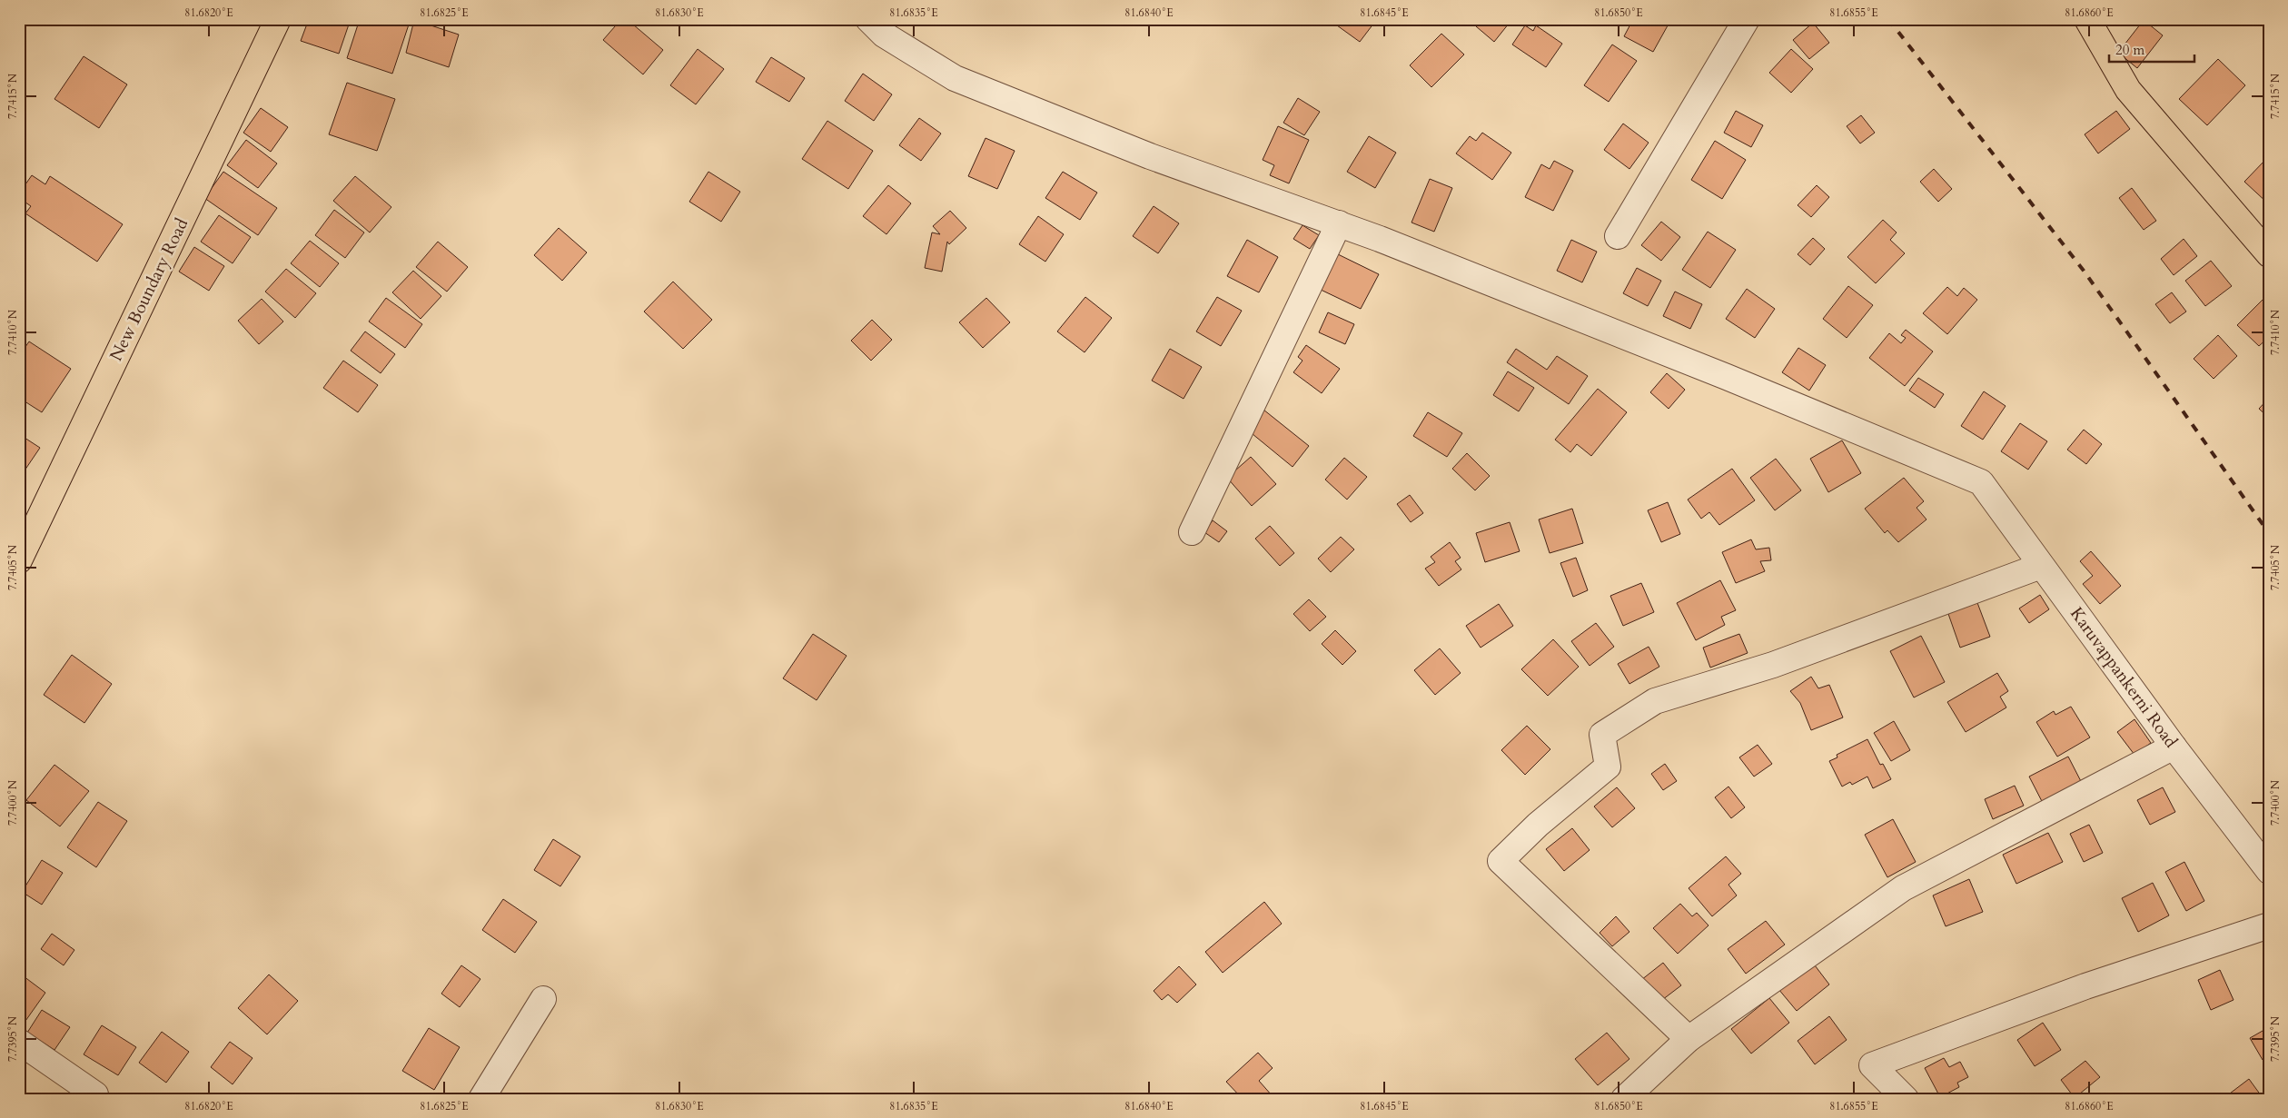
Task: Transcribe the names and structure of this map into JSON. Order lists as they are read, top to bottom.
{
  "streets": {
    "main road": ["New Boundary Road"],
    "street": ["Karuvappankerni Road"]
  },
  "scale_bar": "20 m",
  "coordinates": [
    "81.6820°E",
    "81.6825°E",
    "81.6830°E",
    "81.6835°E",
    "81.6840°E",
    "81.6845°E",
    "81.6850°E",
    "81.6855°E",
    "81.6860°E",
    "7.7415°N",
    "7.7410°N",
    "7.7405°N",
    "7.7400°N",
    "7.7395°N"
  ]
}
